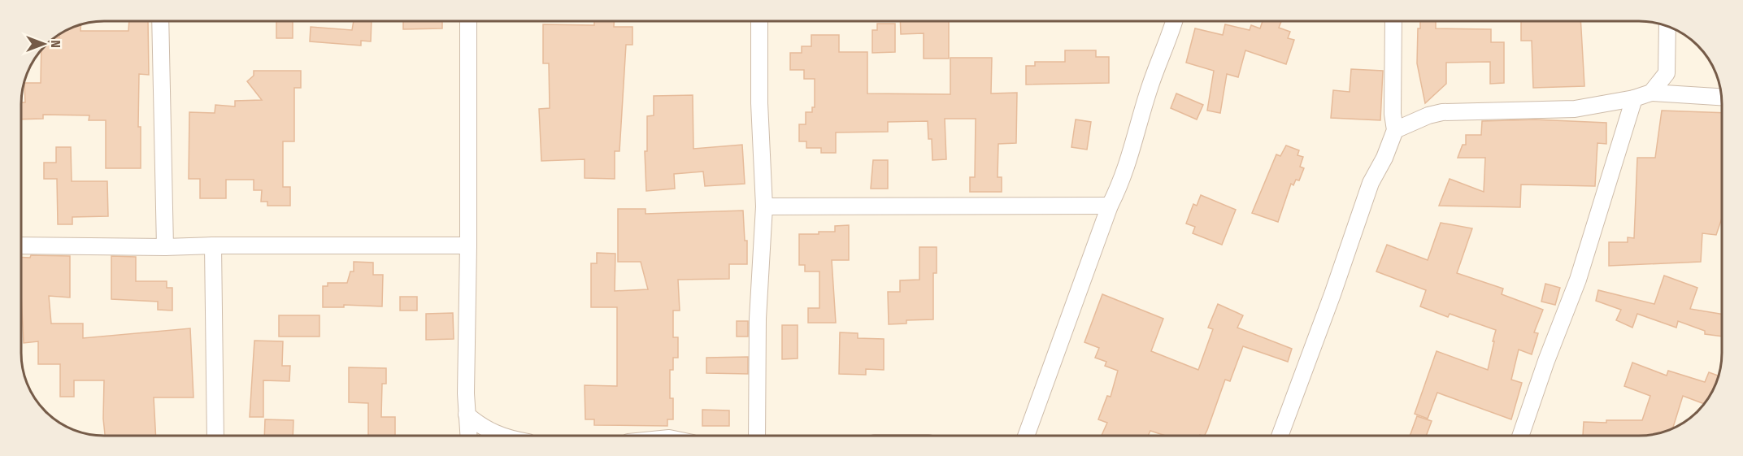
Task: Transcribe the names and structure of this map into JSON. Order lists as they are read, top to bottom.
{
  "north": "right"
}
